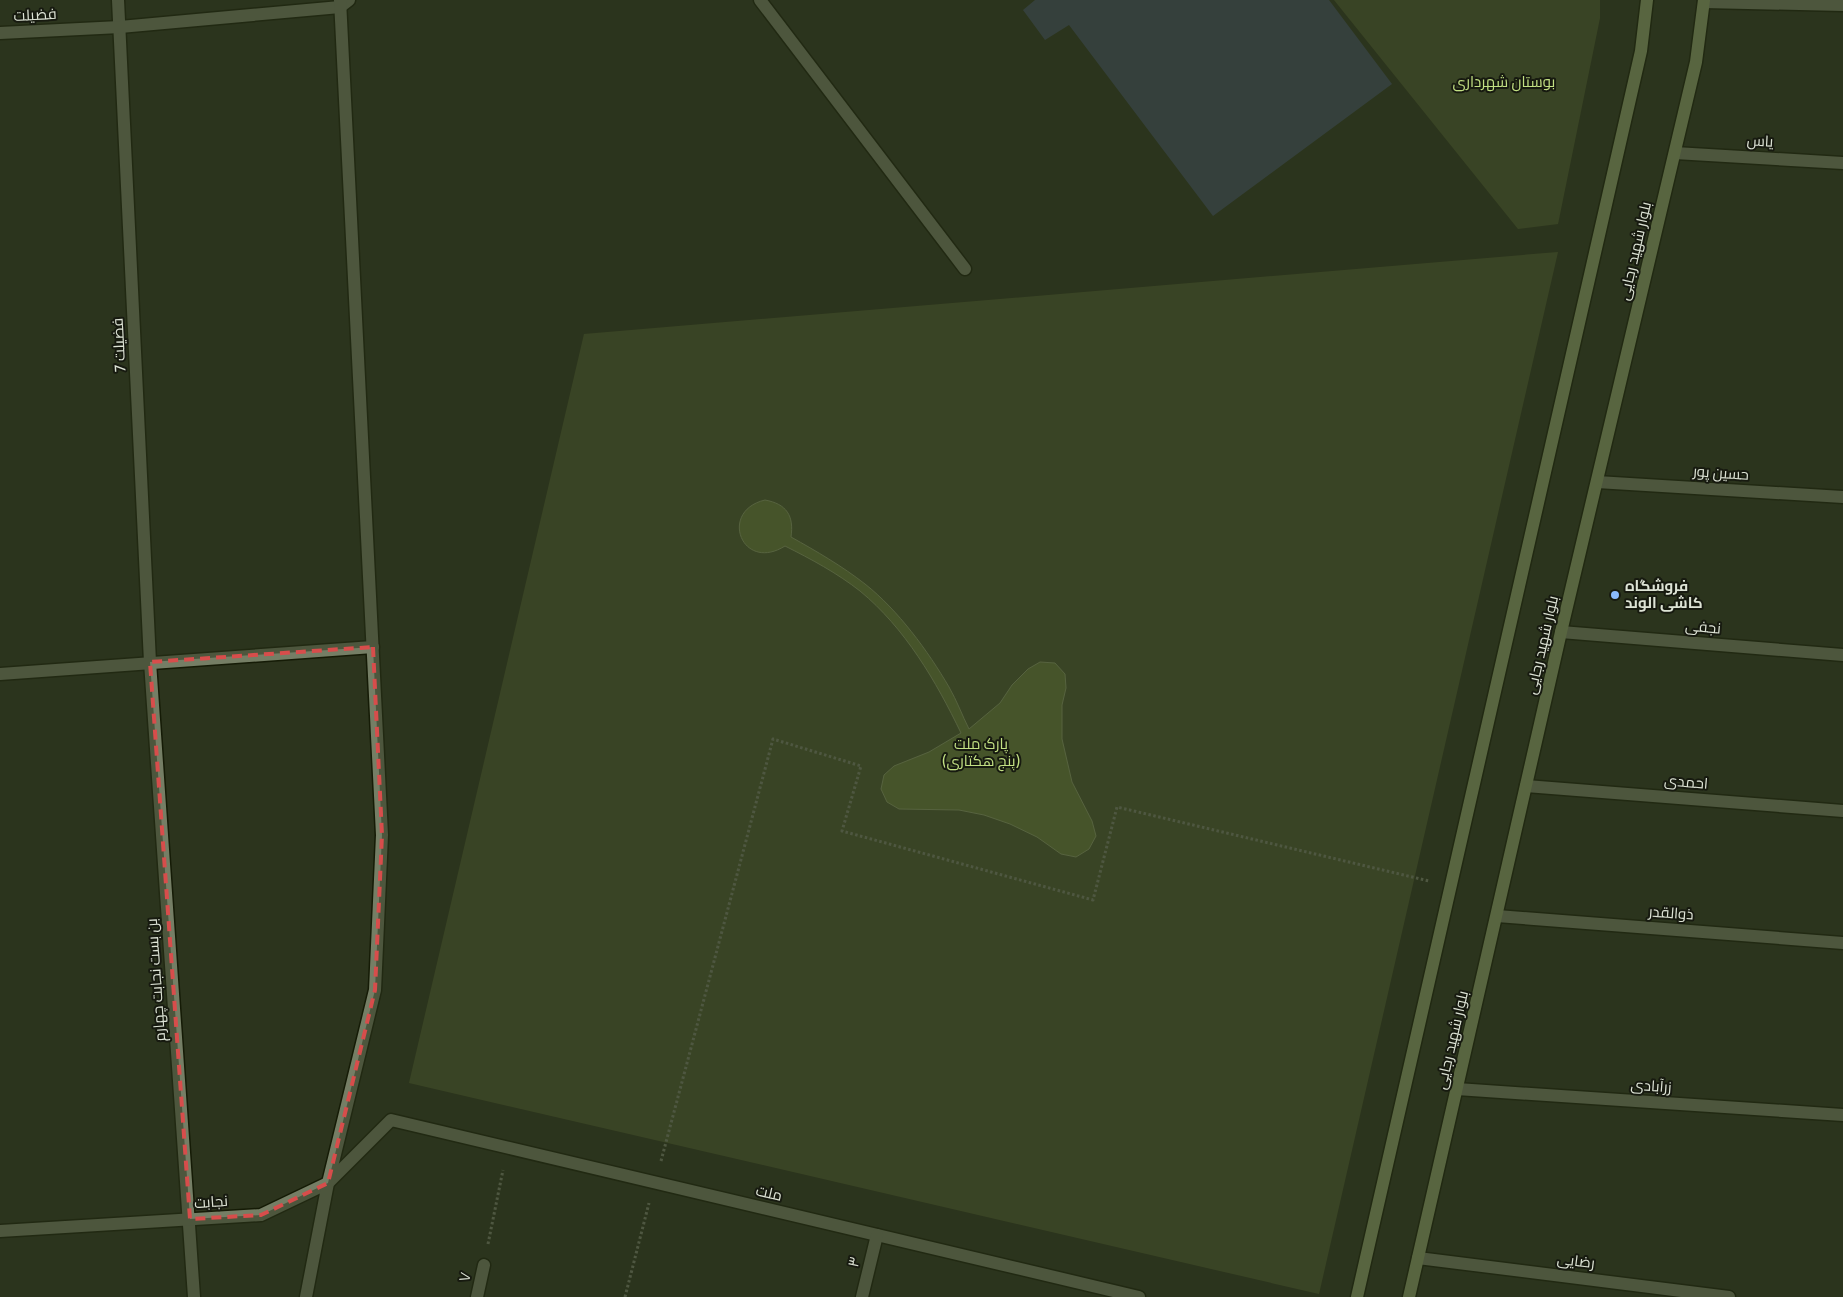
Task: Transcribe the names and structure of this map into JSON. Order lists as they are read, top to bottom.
{
  "streets": {
    "main road": ["بلوار شهید رجایی"],
    "street": [
      "فضیلت",
      "یاس",
      "فضیلت 7",
      "حسین پور",
      "نجفی",
      "احمدی",
      "ذوالقدر",
      "بن بست نجابت چهارم",
      "زرآبادی",
      "ملت",
      "نجابت",
      "رضایی",
      "۳",
      "۷"
    ]
  },
  "crossings": [
    ["فضیلت", "فضیلت 7"],
    ["یاس", "بلوار شهید رجایی"],
    ["بلوار شهید رجایی", "حسین پور"],
    ["بلوار شهید رجایی", "نجفی"],
    ["بلوار شهید رجایی", "احمدی"],
    ["بلوار شهید رجایی", "ذوالقدر"],
    ["بلوار شهید رجایی", "زرآبادی"],
    ["بلوار شهید رجایی", "رضایی"],
    ["فضیلت 7", "بن بست نجابت چهارم"],
    ["بن بست نجابت چهارم", "نجابت"],
    ["ملت", "نجابت"],
    ["ملت", "۳"]
  ],
  "parks": ["بوستان شهرداری", "پارک ملت (پنج هکتاری)"],
  "places": ["فروشگاه کاشی الوند"]
}
